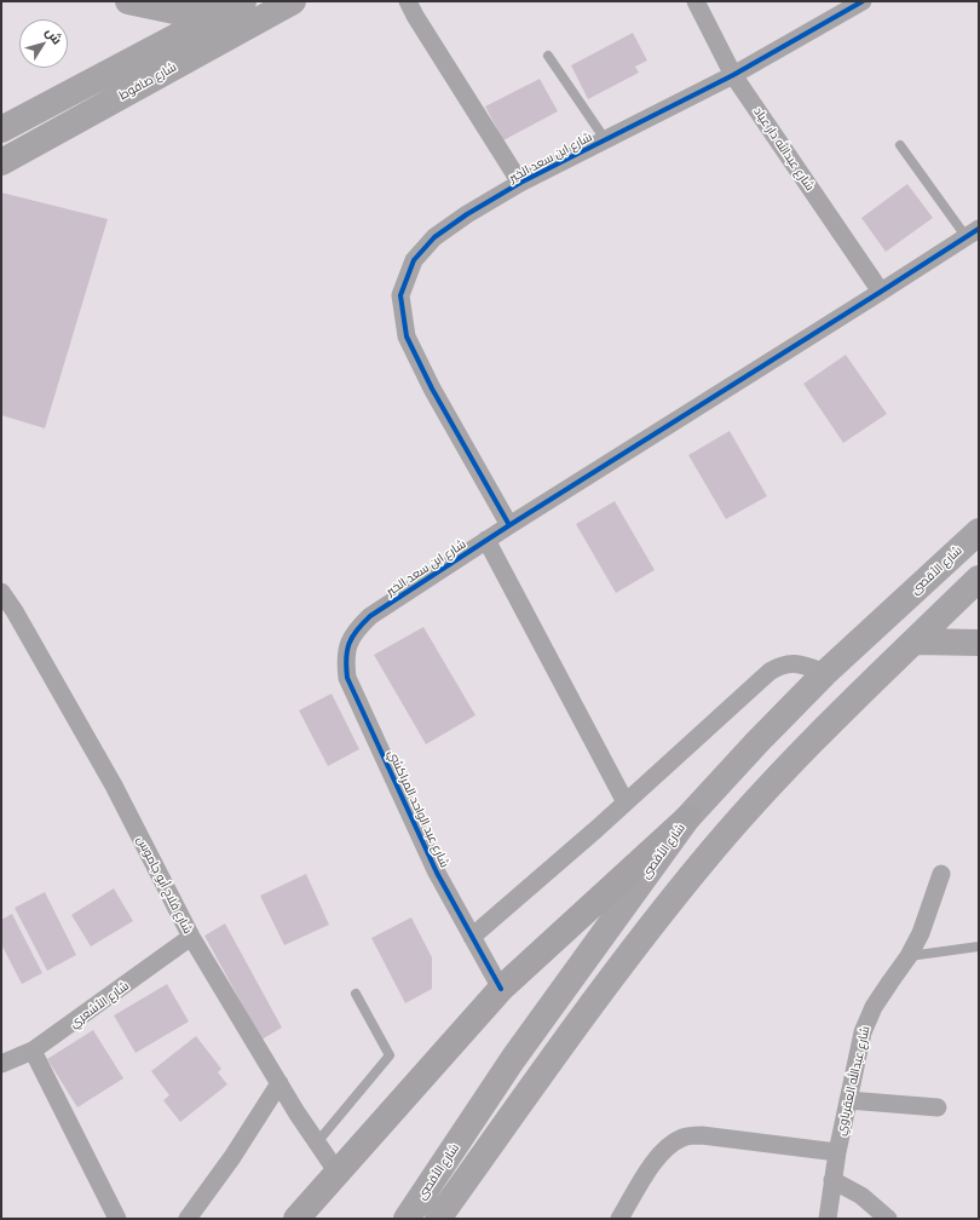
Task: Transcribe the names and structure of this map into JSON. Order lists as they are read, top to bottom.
{
  "streets": {
    "main road": ["شارع صافوط", "شارع الأقصى"],
    "street": [
      "شارع عبدالله دار عياد",
      "شارع ابن سعد الخير",
      "شارع عبد الواحد المراكشي",
      "شارع فلاح أبو جاموس",
      "شارع الأشعري",
      "شارع عبدالله العقرباوي"
    ]
  },
  "crossings": [
    ["شارع عبدالله دار عياد", "شارع ابن سعد الخير"],
    ["شارع ابن سعد الخير", "شارع عبد الواحد المراكشي"],
    ["شارع فلاح أبو جاموس", "شارع الأشعري"]
  ],
  "north": "top right"
}
